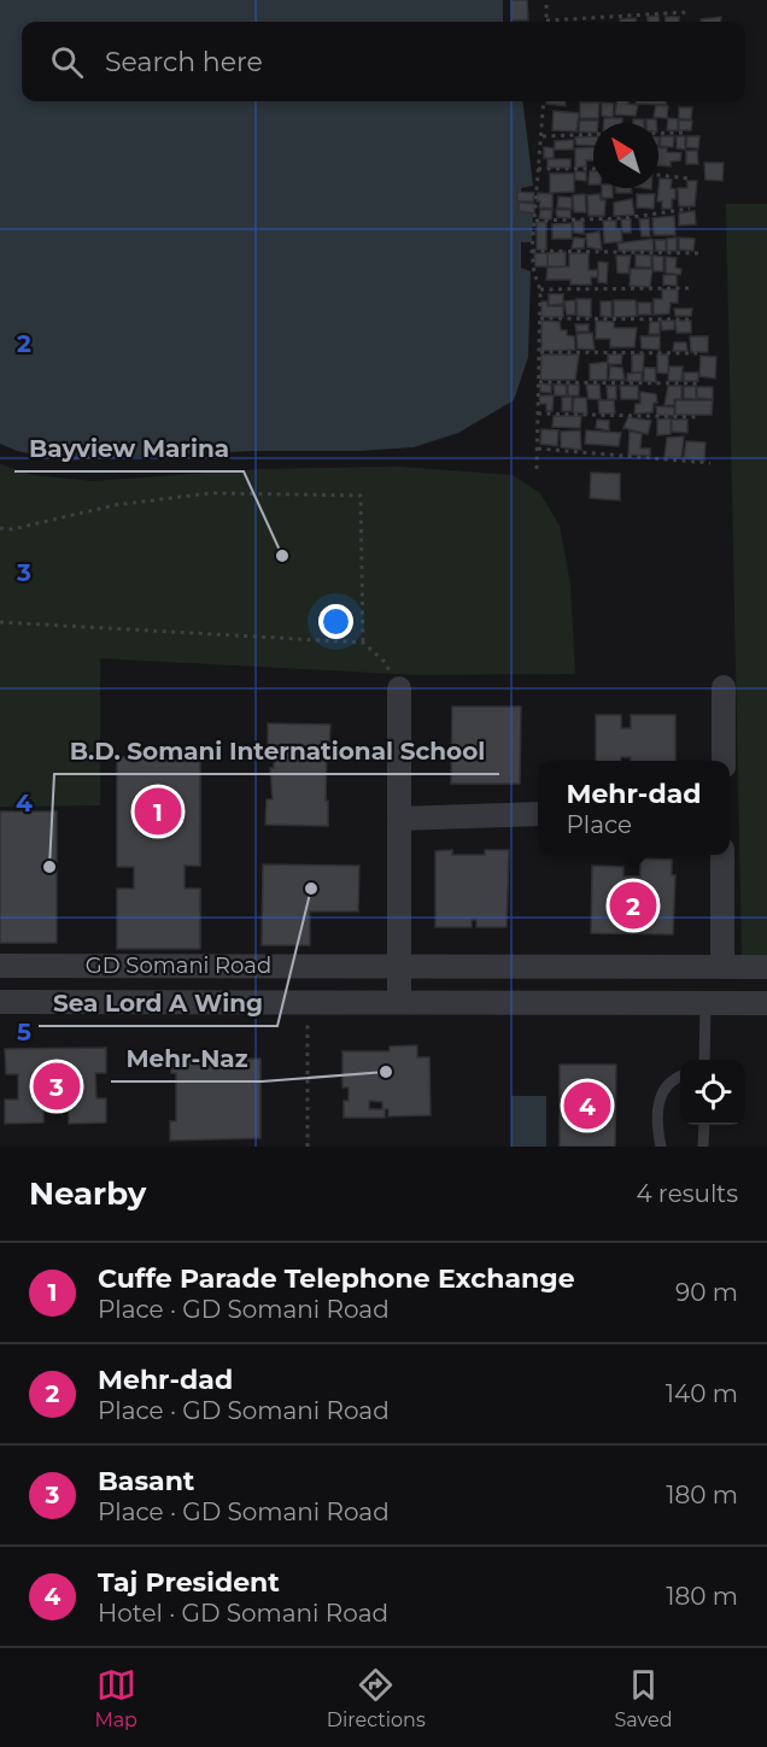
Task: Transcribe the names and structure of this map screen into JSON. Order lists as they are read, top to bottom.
{
  "streets": {
    "street": ["GD Somani Road"]
  },
  "places": [
    "Bayview Marina",
    "B.D. Somani International School",
    "Sea Lord A Wing",
    "Mehr-Naz"
  ],
  "north": "top left",
  "page": {
    "search": "Search here",
    "popup": ["Mehr-dad", "Place"],
    "pins": [
      "1",
      "2",
      "3",
      "4"
    ],
    "heading": ["Nearby", "4 results"],
    "list": [
      {
        "mark": "1",
        "name": "Cuffe Parade Telephone Exchange",
        "note": "Place · GD Somani Road",
        "value": "90 m"
      },
      {
        "mark": "2",
        "name": "Mehr-dad",
        "note": "Place · GD Somani Road",
        "value": "140 m"
      },
      {
        "mark": "3",
        "name": "Basant",
        "note": "Place · GD Somani Road",
        "value": "180 m"
      },
      {
        "mark": "4",
        "name": "Taj President",
        "note": "Hotel · GD Somani Road",
        "value": "180 m"
      }
    ],
    "nav": ["Map", "Directions", "Saved"]
  },
  "grid": {
    "rows": [
      "2",
      "3",
      "4",
      "5"
    ]
  }
}
